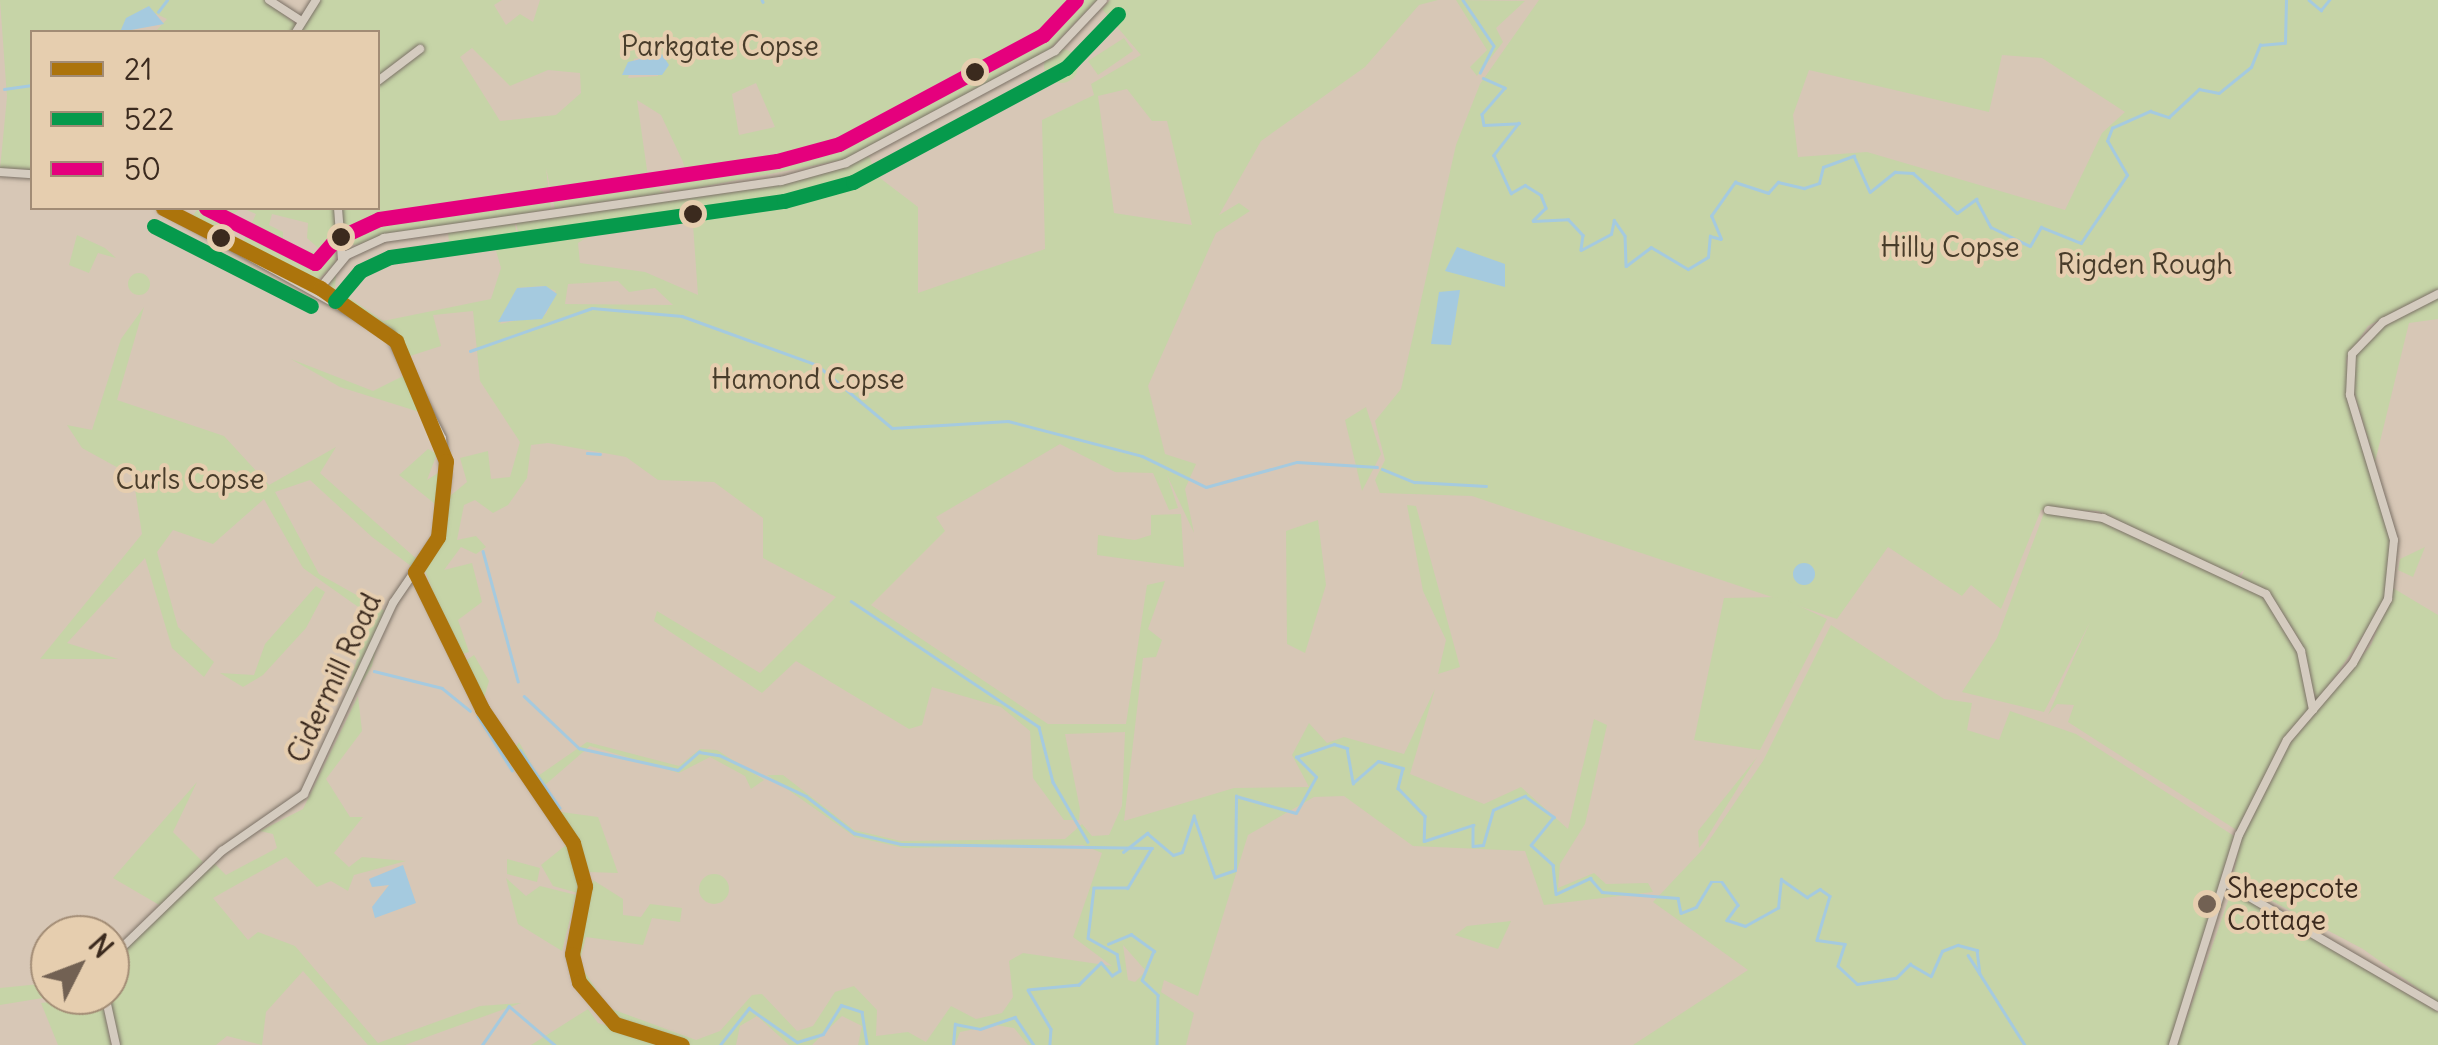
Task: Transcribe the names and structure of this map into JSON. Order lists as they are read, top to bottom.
{
  "streets": {
    "street": ["Cidermill Road"]
  },
  "parks": [
    "Parkgate Copse",
    "Hilly Copse",
    "Rigden Rough",
    "Hamond Copse",
    "Curls Copse"
  ],
  "places": ["Sheepcote Cottage"],
  "lines": ["transit line 50", "transit line 522", "transit line 21"],
  "legend": ["21", "522", "50"],
  "north": "top right"
}
